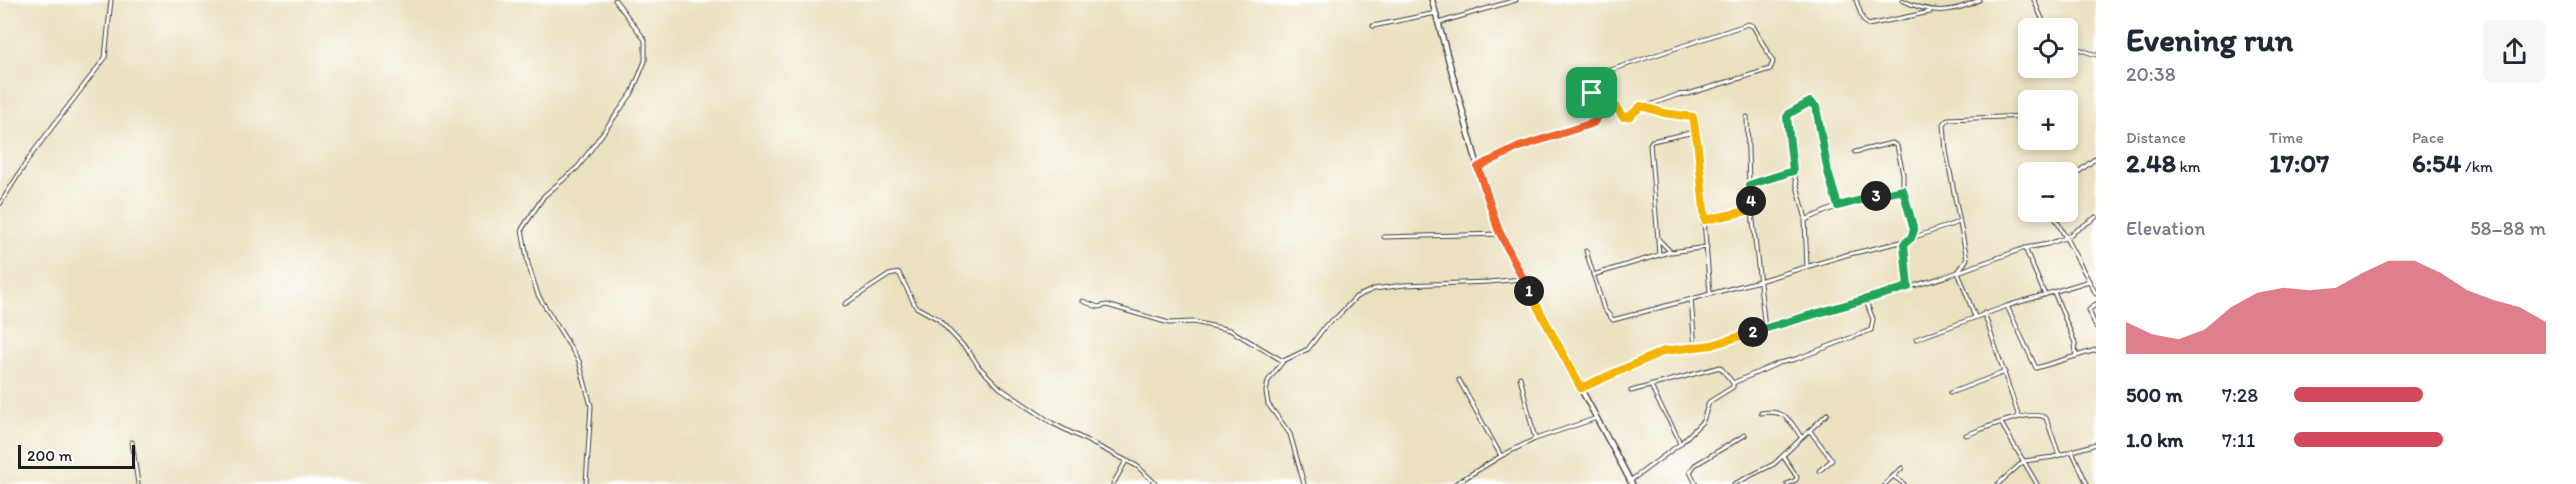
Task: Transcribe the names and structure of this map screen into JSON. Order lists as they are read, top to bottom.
{
  "scale_bar": "200 m",
  "page": {
    "heading": ["Evening run", "20:38"],
    "map_buttons": ["+", "−"],
    "stats": [
      ["Distance", "2.48 km"],
      ["Time", "17:07"],
      ["Pace", "6:54 /km"]
    ],
    "pins": [
      "3",
      "4",
      "1",
      "2"
    ],
    "chart": ["Elevation", "58–88 m"],
    "list": [
      {
        "name": "500 m",
        "note": "7:28"
      },
      {
        "name": "1.0 km",
        "note": "7:11"
      }
    ],
    "scale": "200 m"
  }
}
